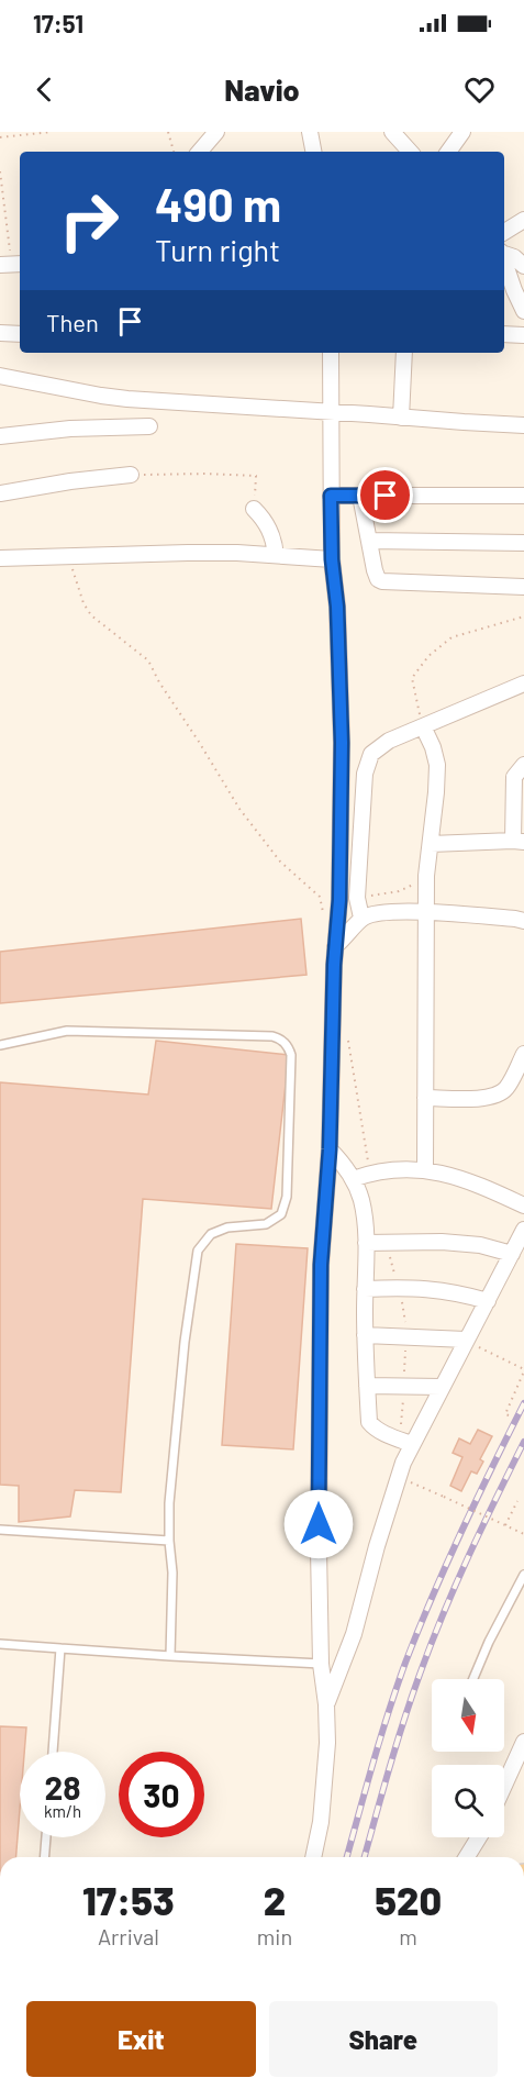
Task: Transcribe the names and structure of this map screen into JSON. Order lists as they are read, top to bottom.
{
  "north": "bottom",
  "page": {
    "status": "17:51",
    "header": "Navio",
    "turn": ["490 m", "Turn right"],
    "then": "Then",
    "speed": "28 km/h",
    "limit": "30",
    "eta": [
      "17:53",
      "Arrival",
      "2",
      "min",
      "520",
      "m"
    ],
    "buttons": ["Exit", "Share"]
  }
}
